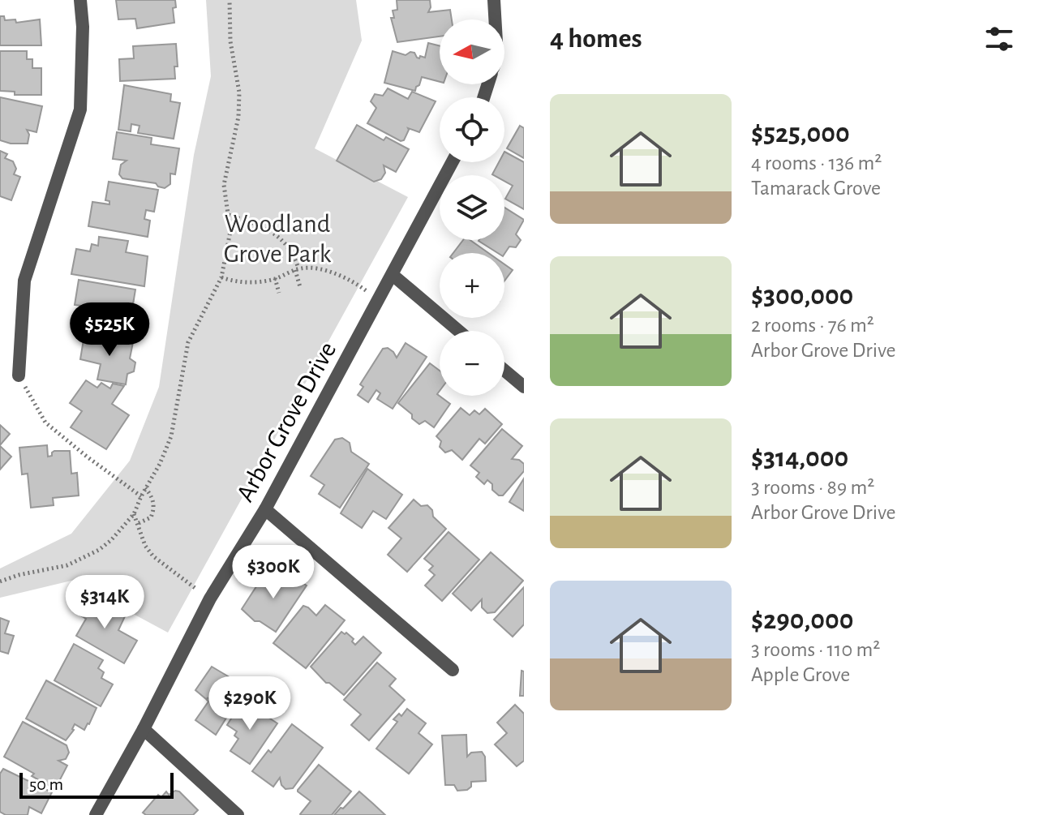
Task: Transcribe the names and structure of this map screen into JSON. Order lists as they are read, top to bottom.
{
  "streets": {
    "street": ["Arbor Grove Drive"]
  },
  "parks": ["Woodland Grove Park"],
  "scale_bar": "50 m",
  "north": "left",
  "page": {
    "heading": "4 homes",
    "map_buttons": ["+", "−"],
    "list": [
      {
        "name": "$525,000",
        "note": "4 rooms · 136 m² · Tamarack Grove"
      },
      {
        "name": "$300,000",
        "note": "2 rooms · 76 m² · Arbor Grove Drive"
      },
      {
        "name": "$314,000",
        "note": "3 rooms · 89 m² · Arbor Grove Drive"
      },
      {
        "name": "$290,000",
        "note": "3 rooms · 110 m² · Apple Grove"
      }
    ],
    "price": [
      "$525K",
      "$300K",
      "$314K",
      "$290K"
    ],
    "scale": "50 m"
  }
}
